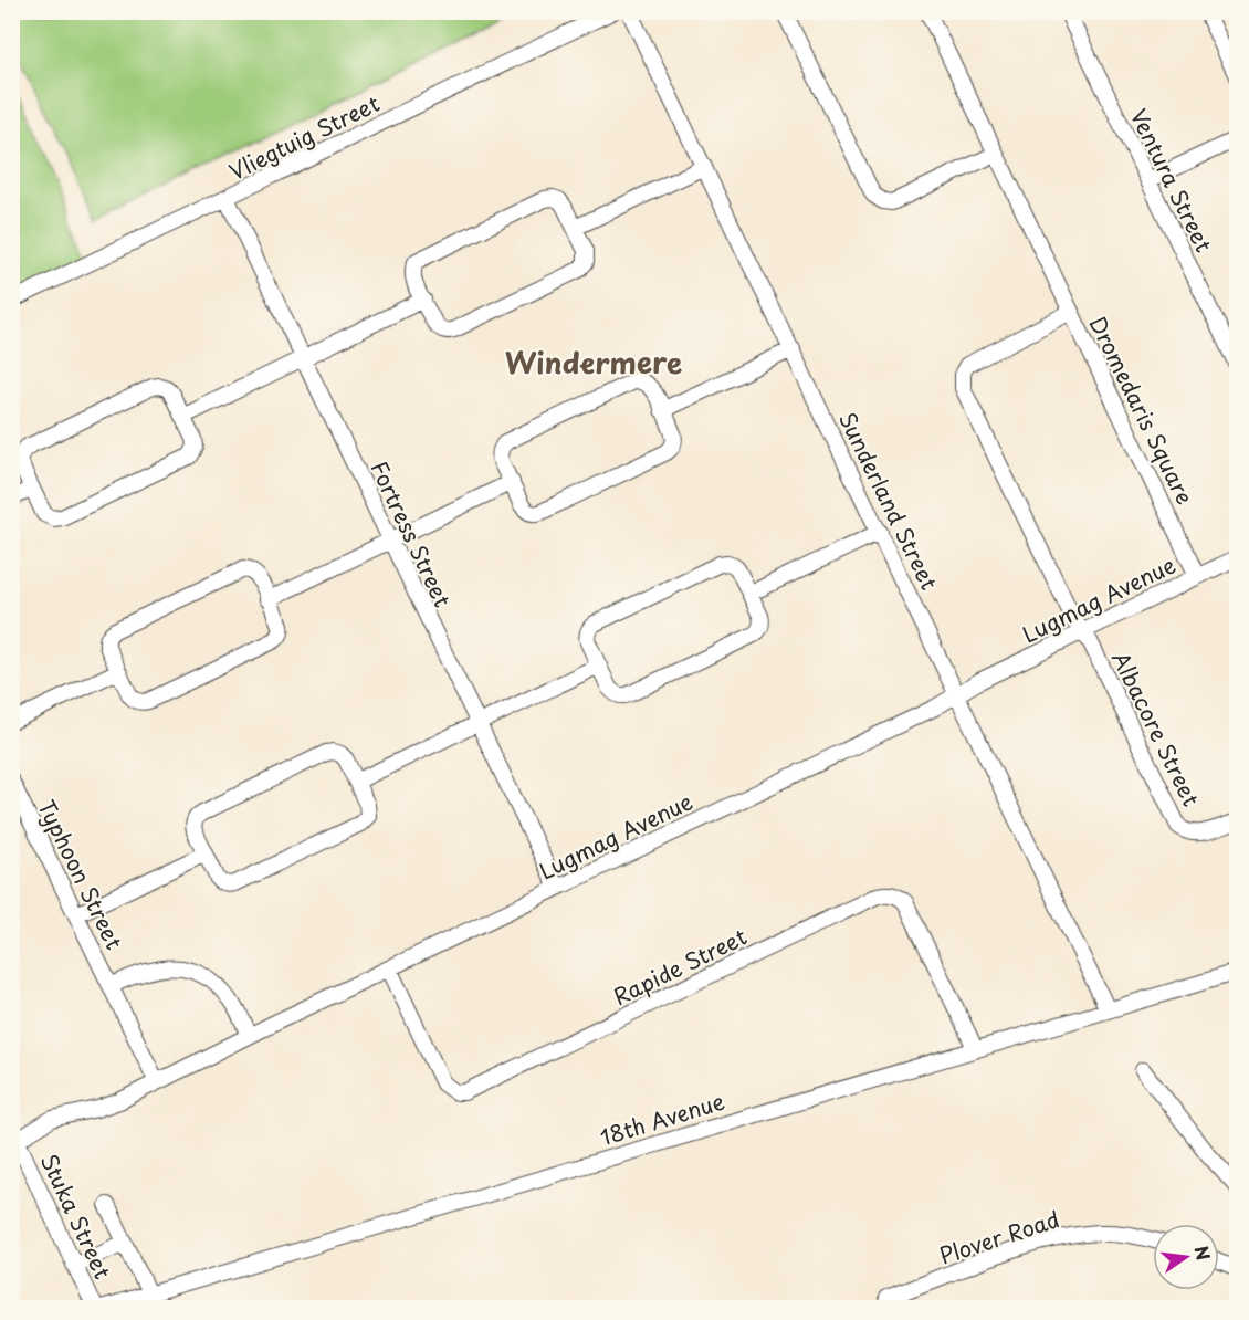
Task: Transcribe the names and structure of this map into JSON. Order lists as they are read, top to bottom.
{
  "streets": {
    "street": [
      "Vliegtuig Street",
      "Ventura Street",
      "Dromedaris Square",
      "Sunderland Street",
      "Fortress Street",
      "Lugmag Avenue",
      "Albacore Street",
      "Typhoon Street",
      "Rapide Street",
      "18th Avenue",
      "Stuka Street",
      "Plover Road"
    ]
  },
  "crossings": [
    ["Vliegtuig Street", "Fortress Street"],
    ["Dromedaris Square", "Lugmag Avenue"],
    ["Dromedaris Square", "Albacore Street"],
    ["Sunderland Street", "Lugmag Avenue"],
    ["Sunderland Street", "18th Avenue"],
    ["Fortress Street", "Lugmag Avenue"],
    ["Lugmag Avenue", "Albacore Street"],
    ["Lugmag Avenue", "Typhoon Street"],
    ["Lugmag Avenue", "Rapide Street"],
    ["Lugmag Avenue", "Stuka Street"],
    ["Rapide Street", "18th Avenue"]
  ],
  "districts": ["Windermere"],
  "north": "right"
}
